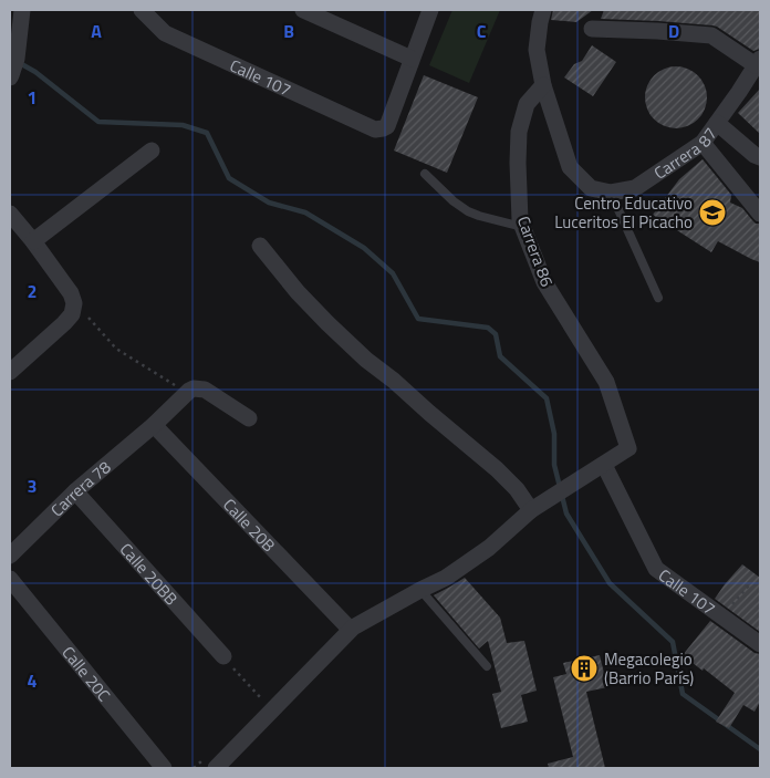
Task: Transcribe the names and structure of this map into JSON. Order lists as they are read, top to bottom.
{
  "streets": {
    "street": [
      "Calle 107",
      "Carrera 87",
      "Carrera 86",
      "Carrera 78",
      "Calle 20B",
      "Calle 20BB",
      "Calle 20C"
    ]
  },
  "crossings": [
    ["Calle 107", "Carrera 86"],
    ["Carrera 78", "Calle 20B"],
    ["Carrera 78", "Calle 20BB"]
  ],
  "places": {
    "school or university": ["Centro Educativo Luceritos El Picacho"],
    "building": ["Megacolegio (Barrio París)"]
  },
  "grid": {
    "columns": [
      "A",
      "B",
      "C",
      "D"
    ],
    "rows": [
      "1",
      "2",
      "3",
      "4"
    ]
  }
}
